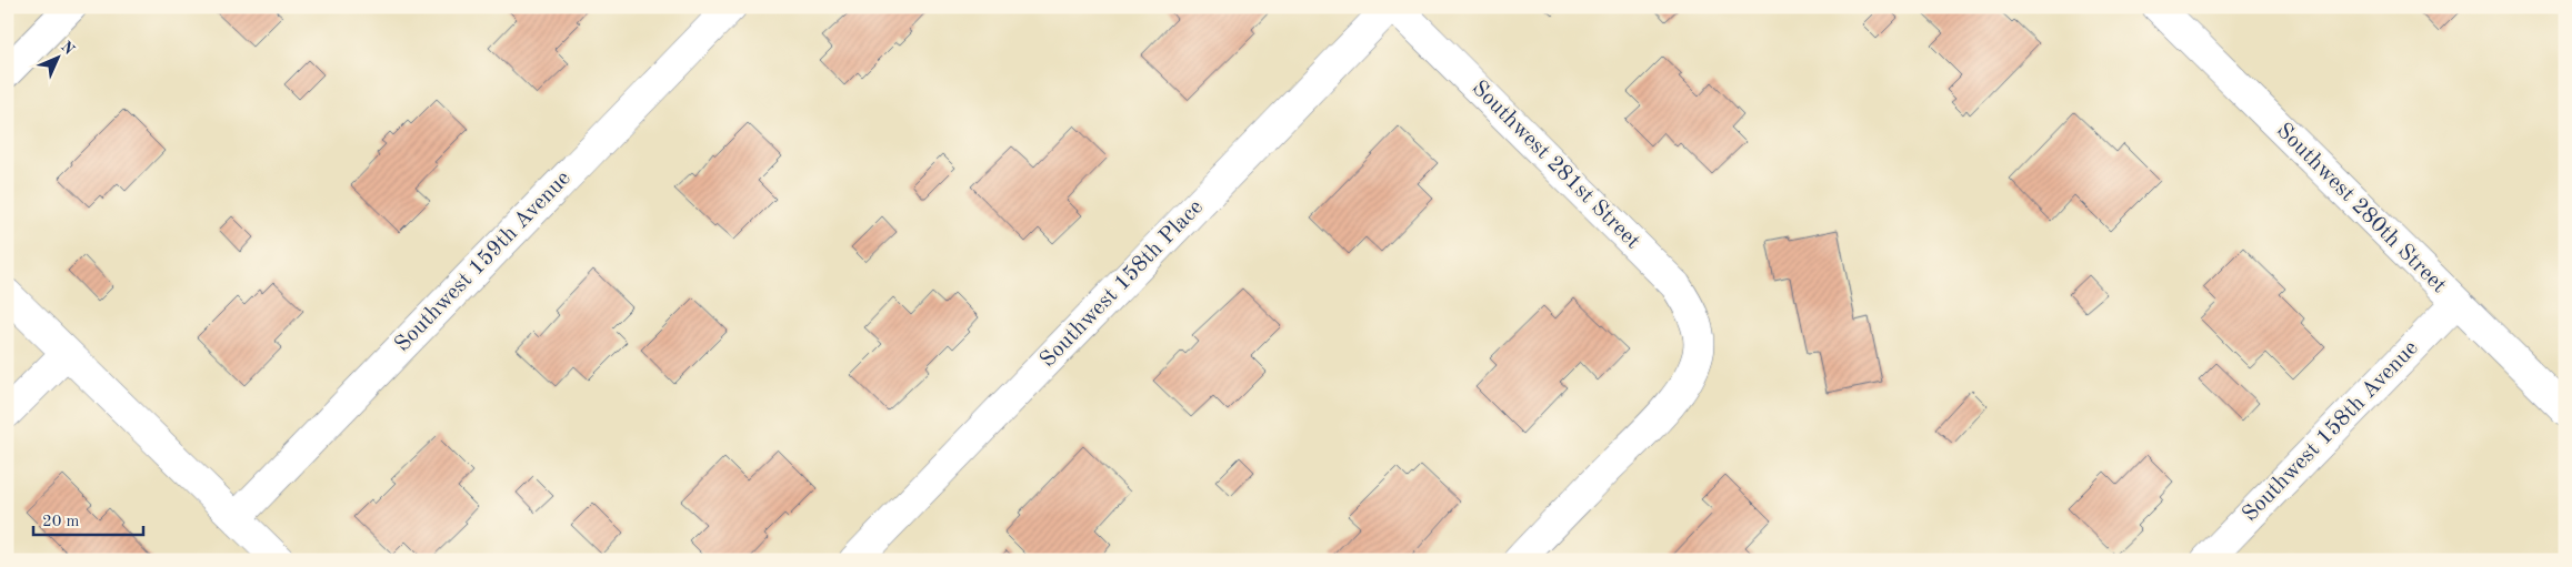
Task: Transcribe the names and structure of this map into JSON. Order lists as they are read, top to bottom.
{
  "streets": {
    "street": [
      "Southwest 281st Street",
      "Southwest 280th Street",
      "Southwest 159th Avenue",
      "Southwest 158th Place",
      "Southwest 158th Avenue"
    ]
  },
  "crossings": [
    ["Southwest 280th Street", "Southwest 158th Avenue"]
  ],
  "scale_bar": "20 m",
  "north": "top right"
}
